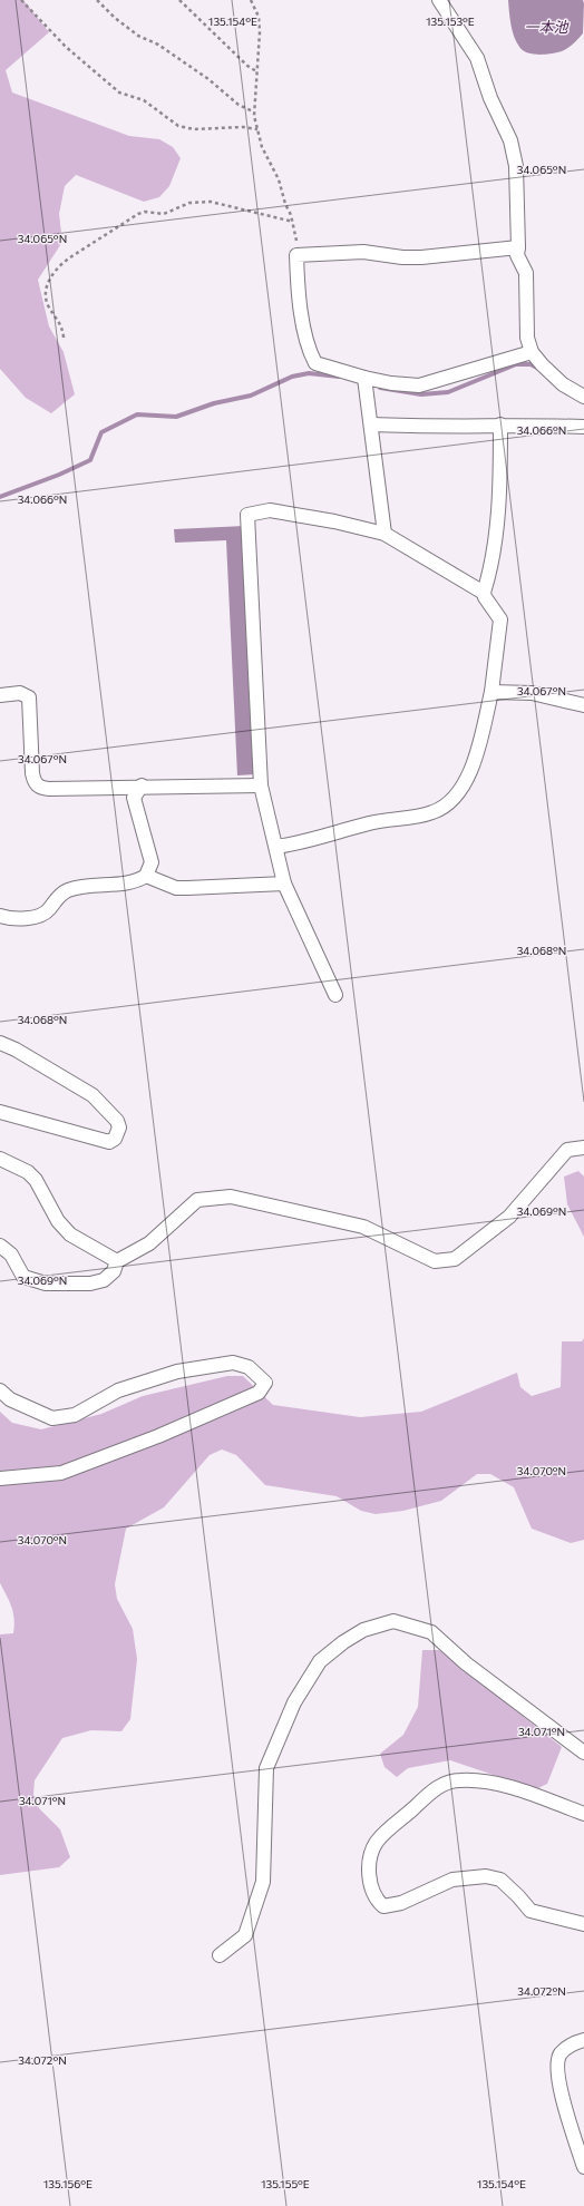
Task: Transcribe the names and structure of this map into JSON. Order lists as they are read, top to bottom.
{
  "water": ["一本池"],
  "coordinates": [
    "135.154°E",
    "135.153°E",
    "34.065°N",
    "34.066°N",
    "34.067°N",
    "34.068°N",
    "34.069°N",
    "34.070°N",
    "34.071°N",
    "34.072°N",
    "135.156°E",
    "135.155°E"
  ]
}
